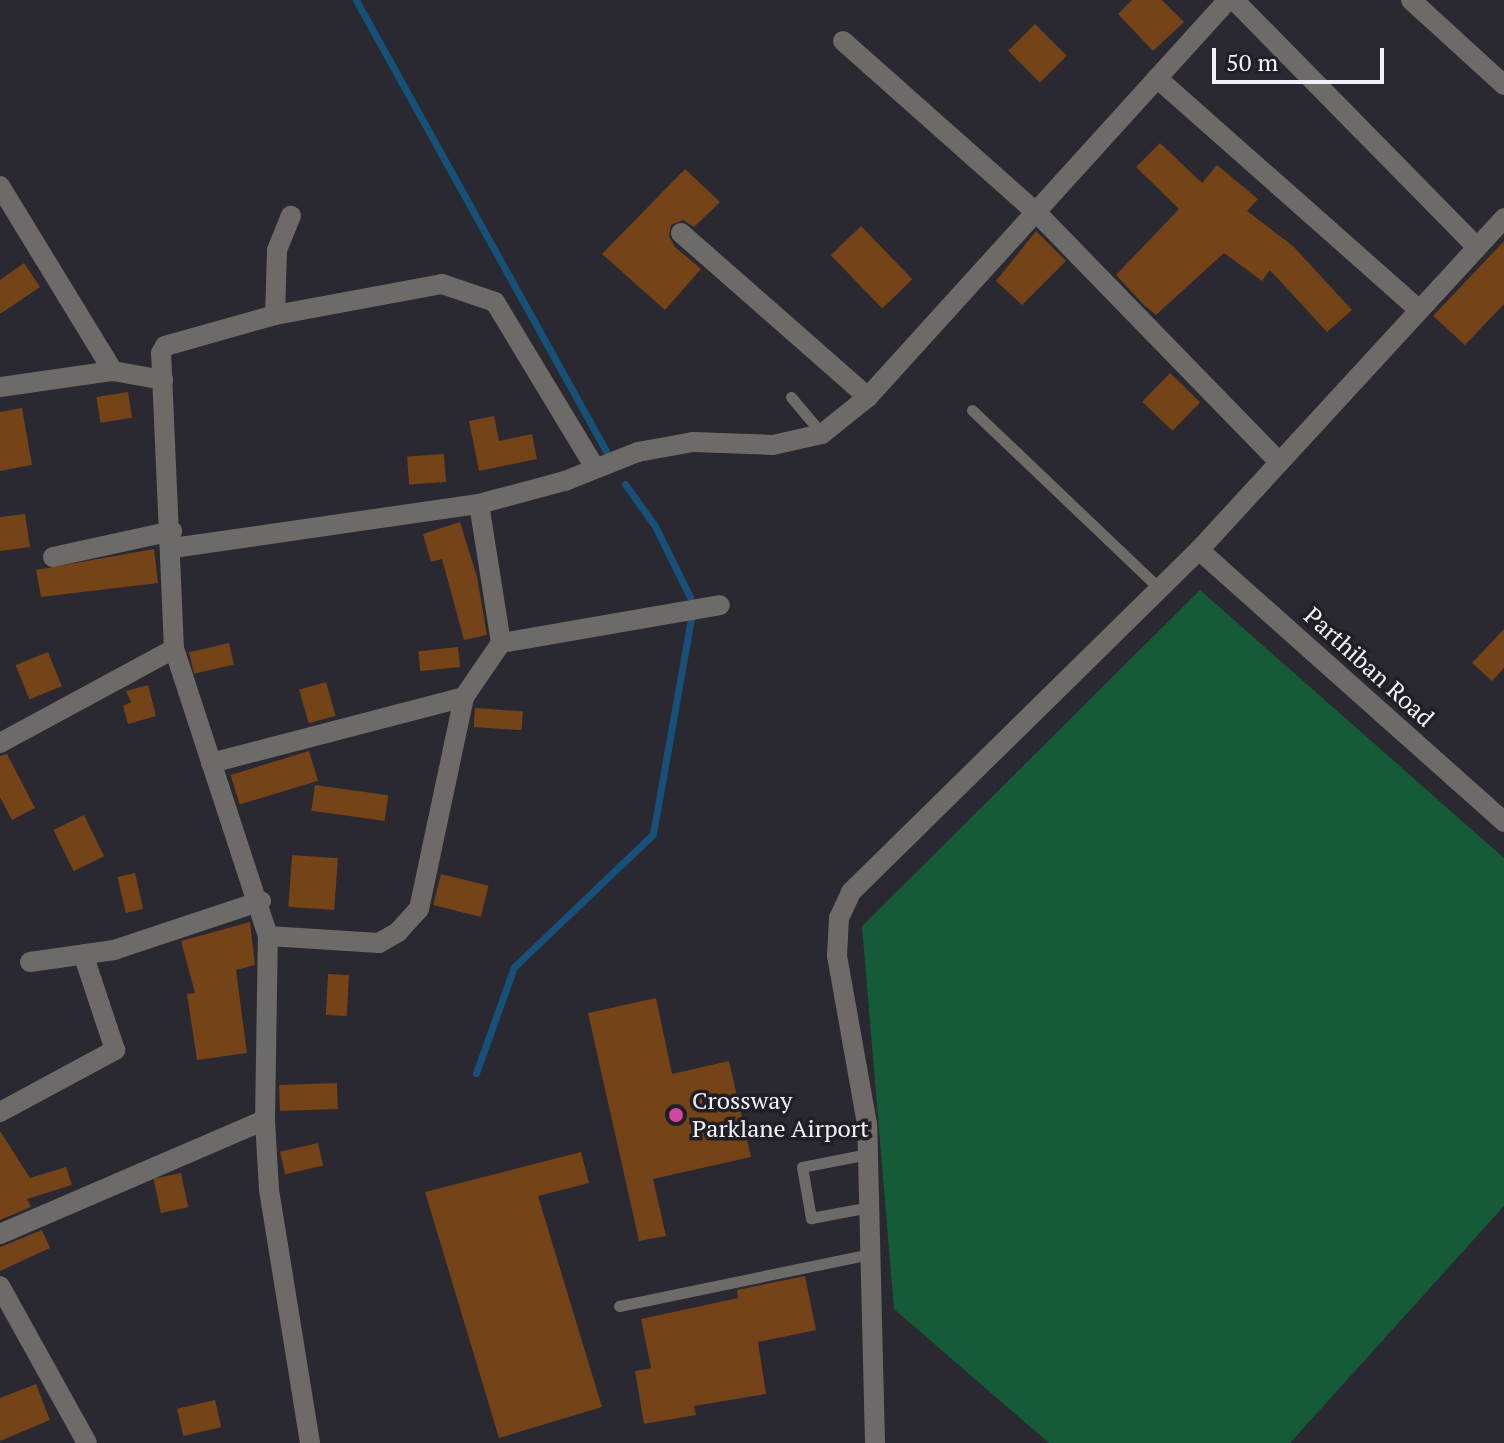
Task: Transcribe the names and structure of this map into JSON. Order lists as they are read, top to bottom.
{
  "streets": {
    "street": ["Parthiban Road"]
  },
  "places": ["Crossway Parklane Airport"],
  "scale_bar": "50 m"
}
